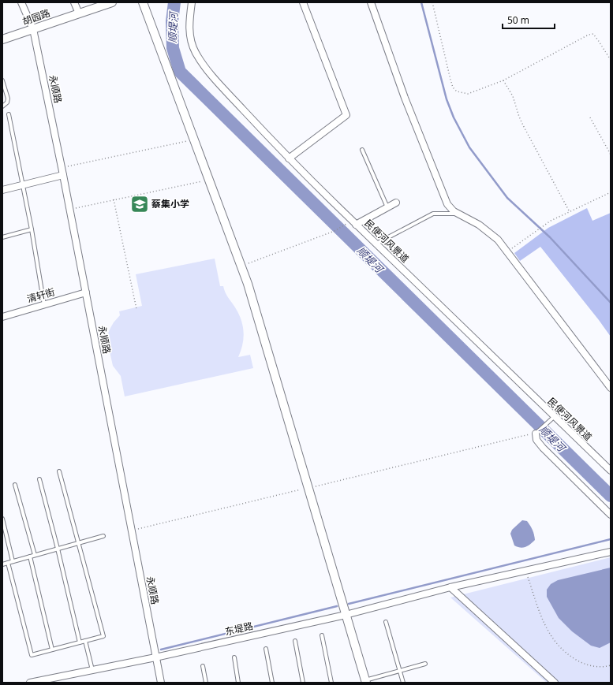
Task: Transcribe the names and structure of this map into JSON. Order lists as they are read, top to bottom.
{
  "streets": {
    "street": [
      "胡园路",
      "永顺路",
      "民便河风景道",
      "清轩街",
      "东堤路"
    ]
  },
  "crossings": [
    ["胡园路", "永顺路"],
    ["永顺路", "清轩街"],
    ["永顺路", "东堤路"]
  ],
  "water": ["顺堤河"],
  "places": {
    "school or university": ["蔡集小学"]
  },
  "scale_bar": "50 m"
}
